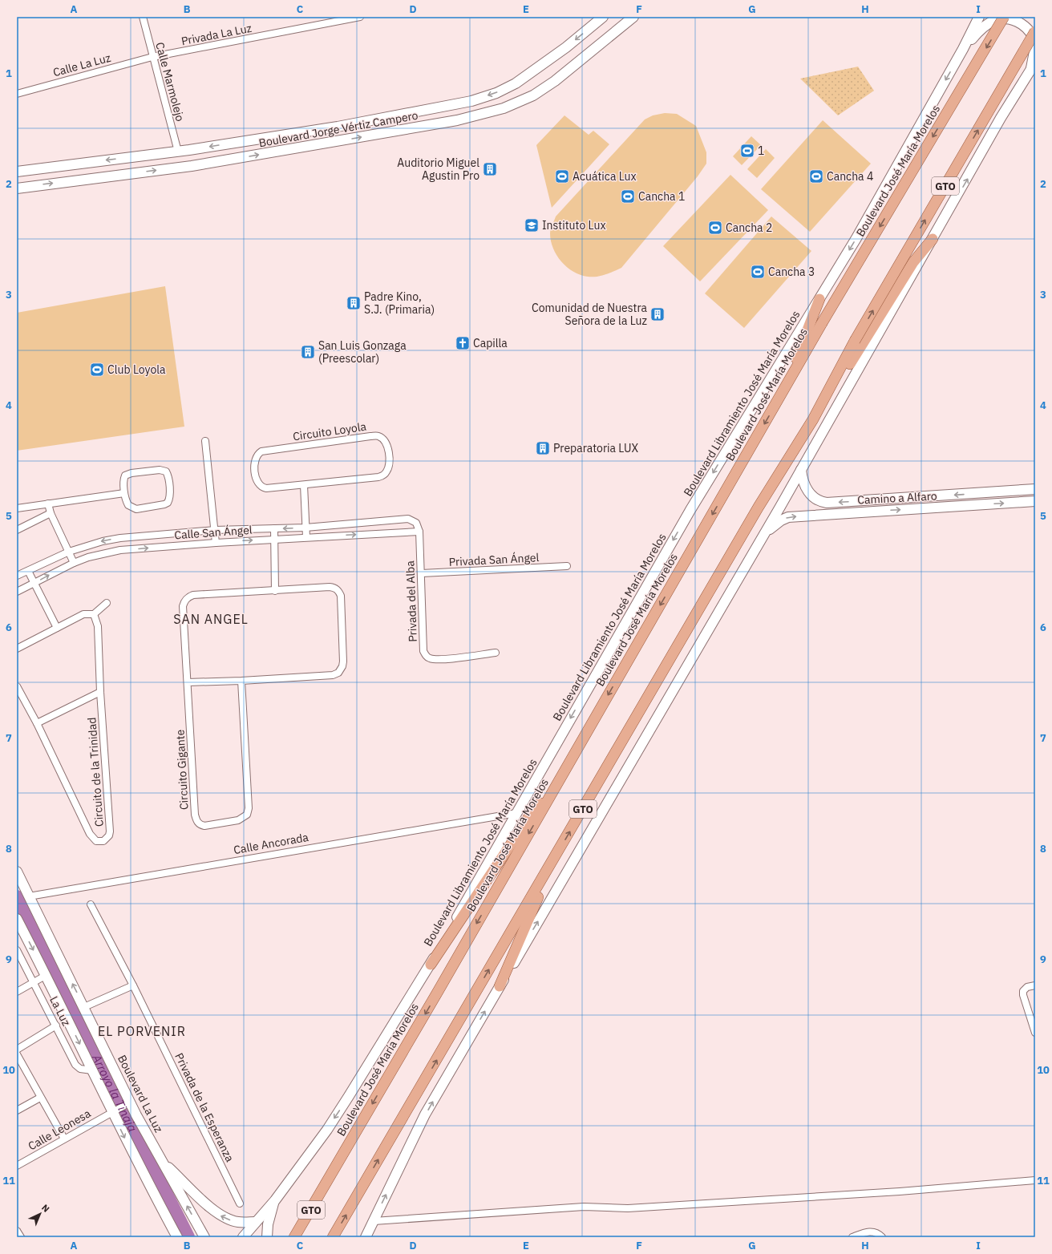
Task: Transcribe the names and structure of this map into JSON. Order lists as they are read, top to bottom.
{
  "streets": {
    "main road": ["Boulevard José María Morelos", "GTO"],
    "street": [
      "Privada La Luz",
      "Calle La Luz",
      "Calle Marmolejo",
      "Boulevard Jorge Vértiz Campero",
      "Boulevard Libramiento José María Morelos",
      "Circuito Loyola",
      "Camino a Alfaro",
      "Calle San Ángel",
      "Privada San Ángel",
      "Privada del Alba",
      "Circuito Gigante",
      "Circuito de la Trinidad",
      "Calle Ancorada",
      "La Luz",
      "Boulevard La Luz",
      "Privada de la Esperanza",
      "Calle Leonesa"
    ]
  },
  "crossings": [
    ["Privada La Luz", "Calle La Luz"],
    ["Privada La Luz", "Calle Marmolejo"],
    ["Calle La Luz", "Calle Marmolejo"],
    ["Calle Marmolejo", "Boulevard Jorge Vértiz Campero"],
    ["Boulevard Libramiento José María Morelos", "Calle Ancorada"],
    ["Calle San Ángel", "Privada del Alba"],
    ["Privada San Ángel", "Privada del Alba"],
    ["Calle Ancorada", "Boulevard La Luz"],
    ["Boulevard La Luz", "Calle Leonesa"]
  ],
  "districts": ["SAN ANGEL", "EL PORVENIR"],
  "water": ["Arroyo la Tinaja"],
  "places": {
    "sports": [
      "1",
      "Acuática Lux",
      "Cancha 4",
      "Cancha 1",
      "Cancha 2",
      "Cancha 3",
      "Club Loyola"
    ],
    "building": [
      "Auditorio Miguel Agustin Pro",
      "Padre Kino, S.J. (Primaria)",
      "Comunidad de Nuestra Señora de la Luz",
      "San Luis Gonzaga (Preescolar)",
      "Preparatoria LUX"
    ],
    "school or university": ["Instituto Lux"],
    "church": ["Capilla"]
  },
  "north": "top right",
  "grid": {
    "columns": [
      "A",
      "B",
      "C",
      "D",
      "E",
      "F",
      "G",
      "H",
      "I"
    ],
    "rows": [
      "1",
      "2",
      "3",
      "4",
      "5",
      "6",
      "7",
      "8",
      "9",
      "10",
      "11"
    ]
  }
}
